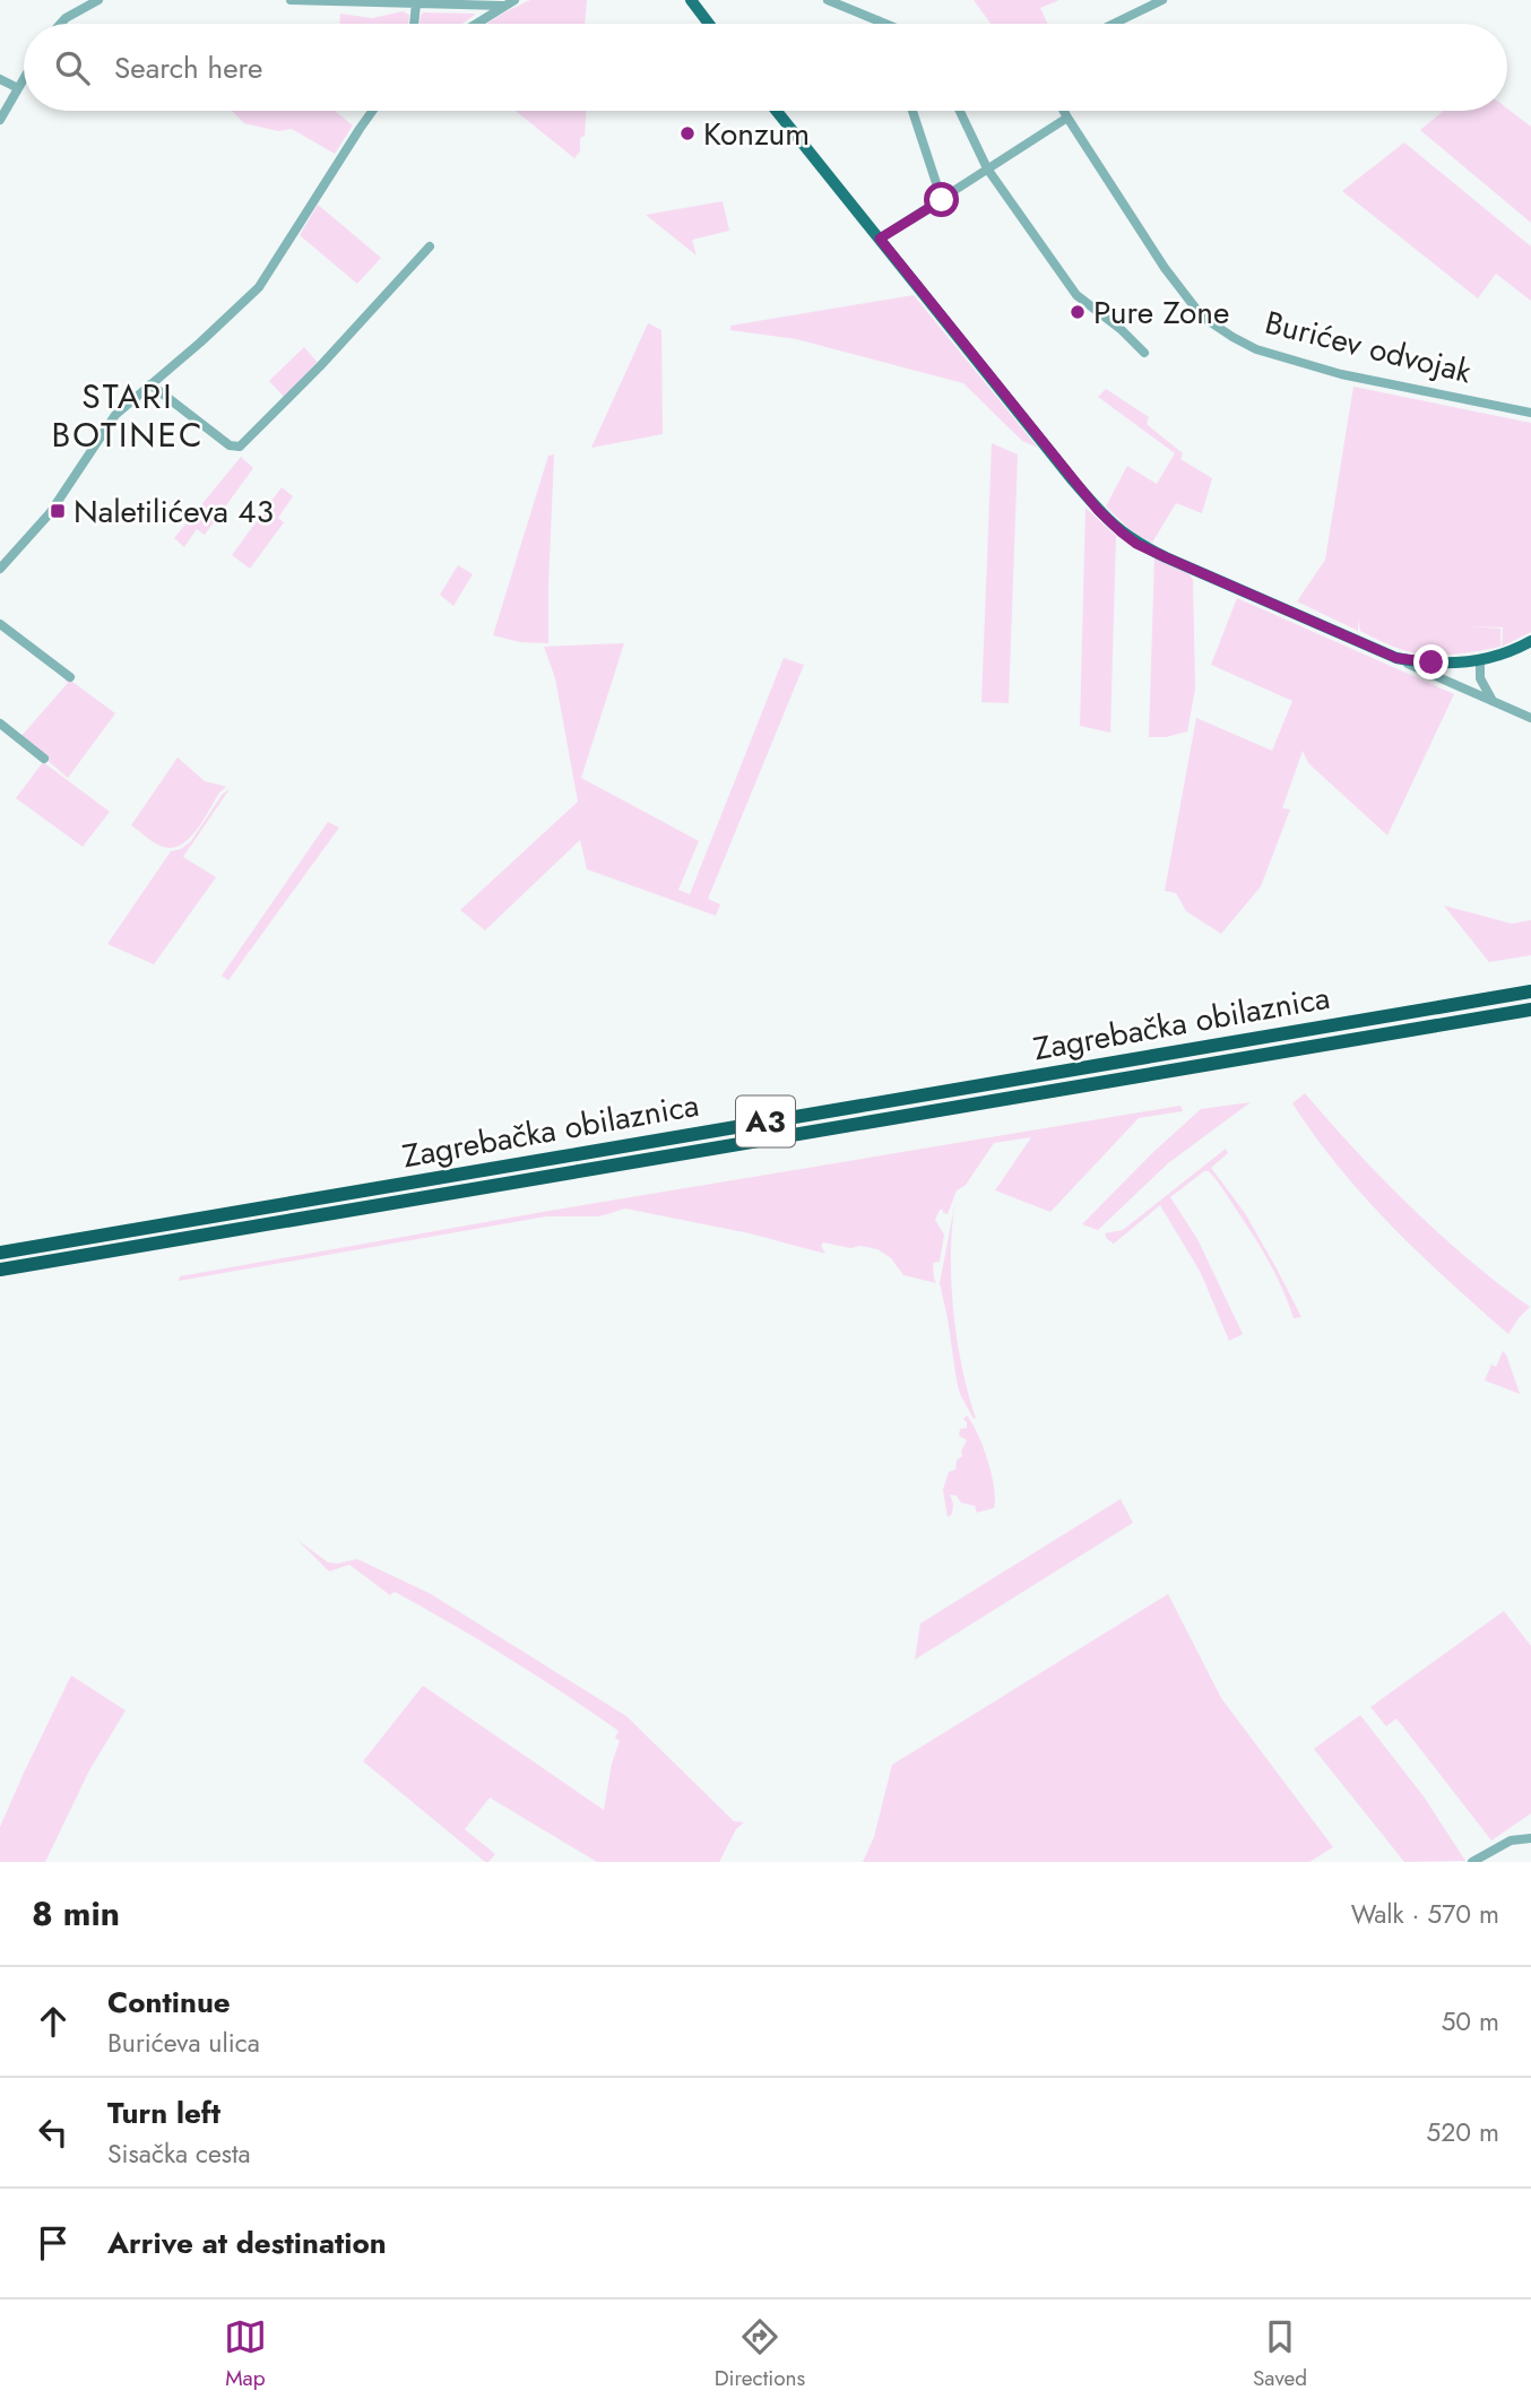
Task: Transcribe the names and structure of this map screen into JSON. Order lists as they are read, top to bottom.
{
  "streets": {
    "highway": ["Zagrebačka obilaznica", "A3"],
    "street": ["Burićev odvojak"]
  },
  "districts": ["STARI BOTINEC"],
  "places": {
    "other": ["Konzum", "Pure Zone"],
    "transit": ["Naletilićeva 43"]
  },
  "page": {
    "search": "Search here",
    "heading": ["8 min", "Walk · 570 m"],
    "list": [
      ["Continue", "Burićeva ulica", "50 m"],
      ["Turn left", "Sisačka cesta", "520 m"],
      "Arrive at destination"
    ],
    "nav": ["Map", "Directions", "Saved"]
  }
}
